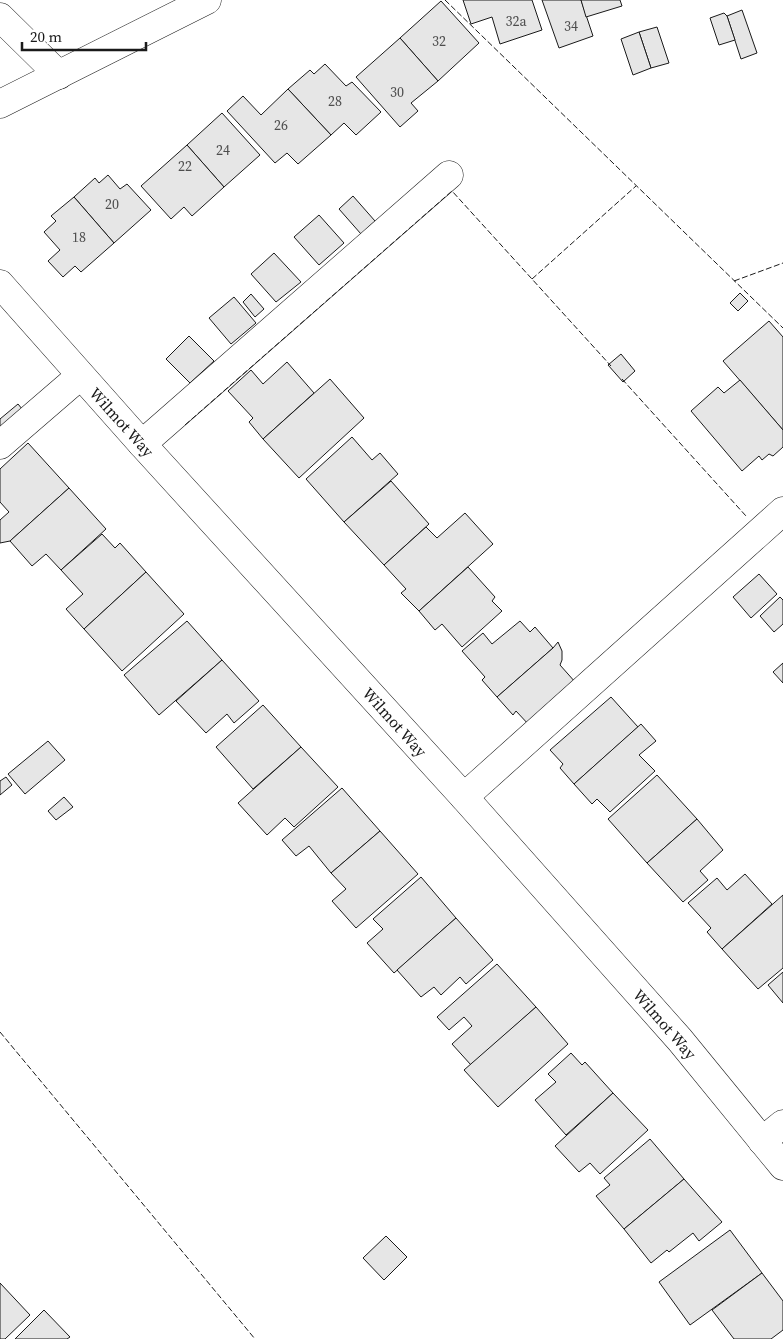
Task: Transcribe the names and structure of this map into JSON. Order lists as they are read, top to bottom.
{
  "streets": {
    "street": ["Wilmot Way"]
  },
  "house_numbers": [
    "32a",
    "34",
    "32",
    "30",
    "28",
    "26",
    "24",
    "22",
    "20",
    "18"
  ],
  "scale_bar": "20 m"
}
